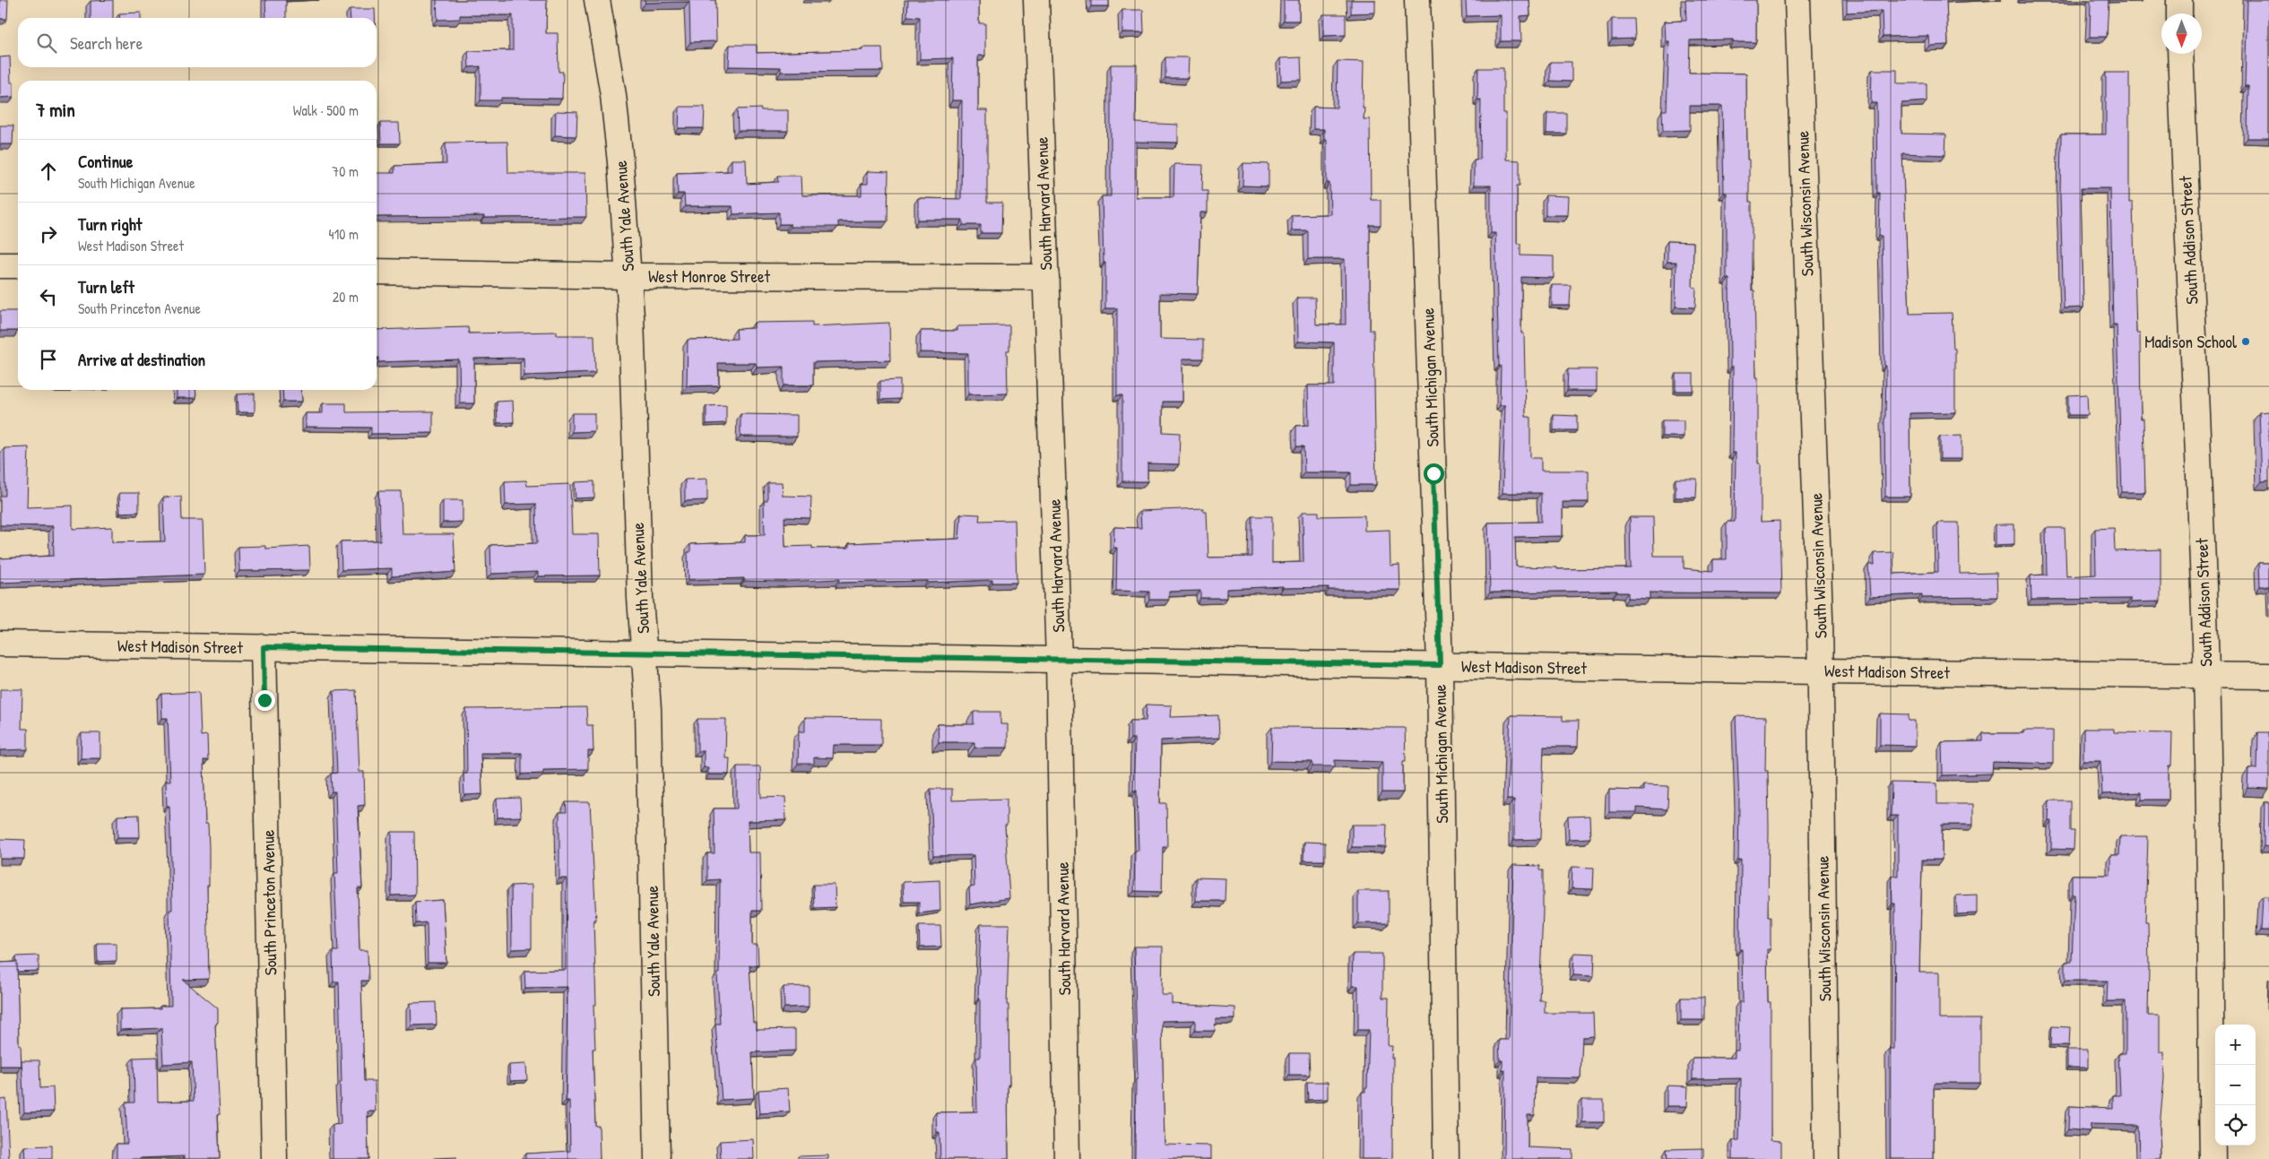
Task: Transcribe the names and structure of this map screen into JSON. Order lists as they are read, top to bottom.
{
  "streets": {
    "street": [
      "South Harvard Avenue",
      "South Wisconsin Avenue",
      "South Yale Avenue",
      "South Addison Street",
      "West Monroe Street",
      "South Michigan Avenue",
      "West Madison Street",
      "South Princeton Avenue"
    ]
  },
  "crossings": [
    ["South Harvard Avenue", "West Monroe Street"],
    ["South Harvard Avenue", "West Madison Street"],
    ["South Wisconsin Avenue", "West Madison Street"],
    ["South Yale Avenue", "West Monroe Street"],
    ["South Yale Avenue", "West Madison Street"],
    ["South Addison Street", "West Madison Street"],
    ["South Michigan Avenue", "West Madison Street"],
    ["West Madison Street", "South Princeton Avenue"]
  ],
  "places": ["Madison School"],
  "north": "bottom",
  "page": {
    "search": "Search here",
    "heading": ["7 min", "Walk · 500 m"],
    "list": [
      ["Continue", "South Michigan Avenue", "70 m"],
      ["Turn right", "West Madison Street", "410 m"],
      ["Turn left", "South Princeton Avenue", "20 m"],
      "Arrive at destination"
    ],
    "map_buttons": ["+", "−"]
  }
}
